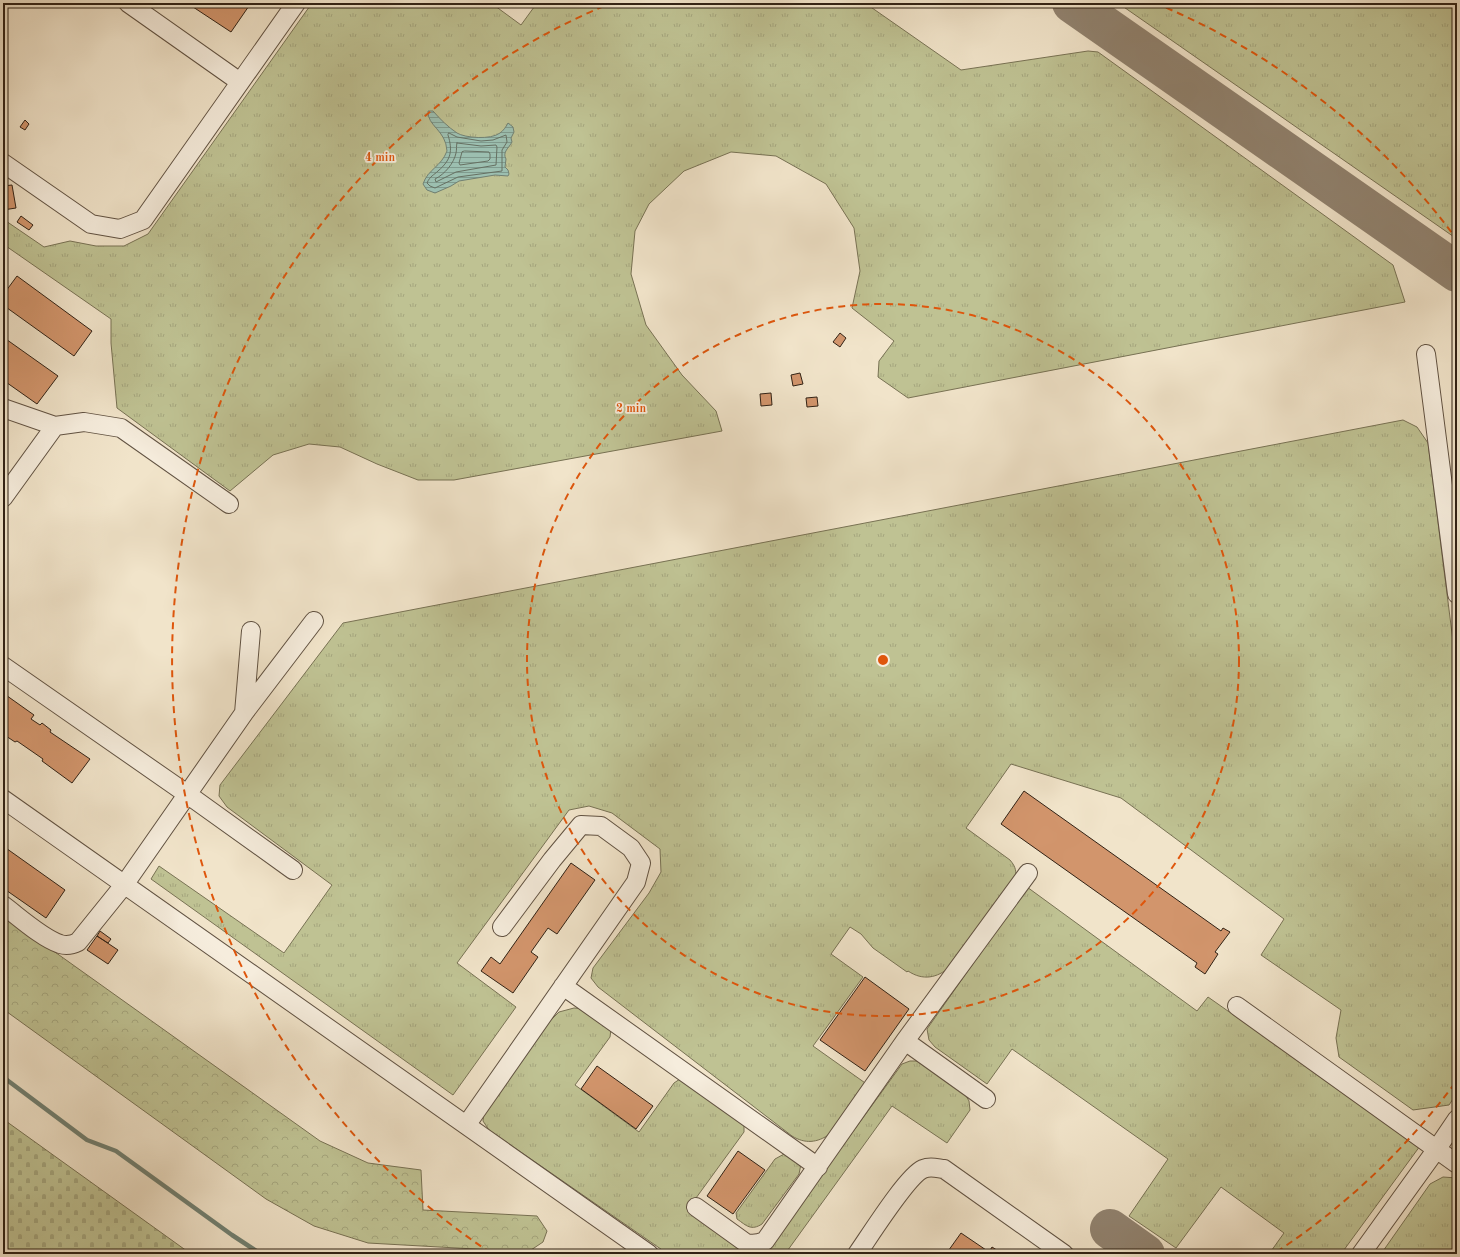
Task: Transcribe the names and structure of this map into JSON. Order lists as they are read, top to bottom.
{
  "rings": ["4 min", "2 min"]
}
